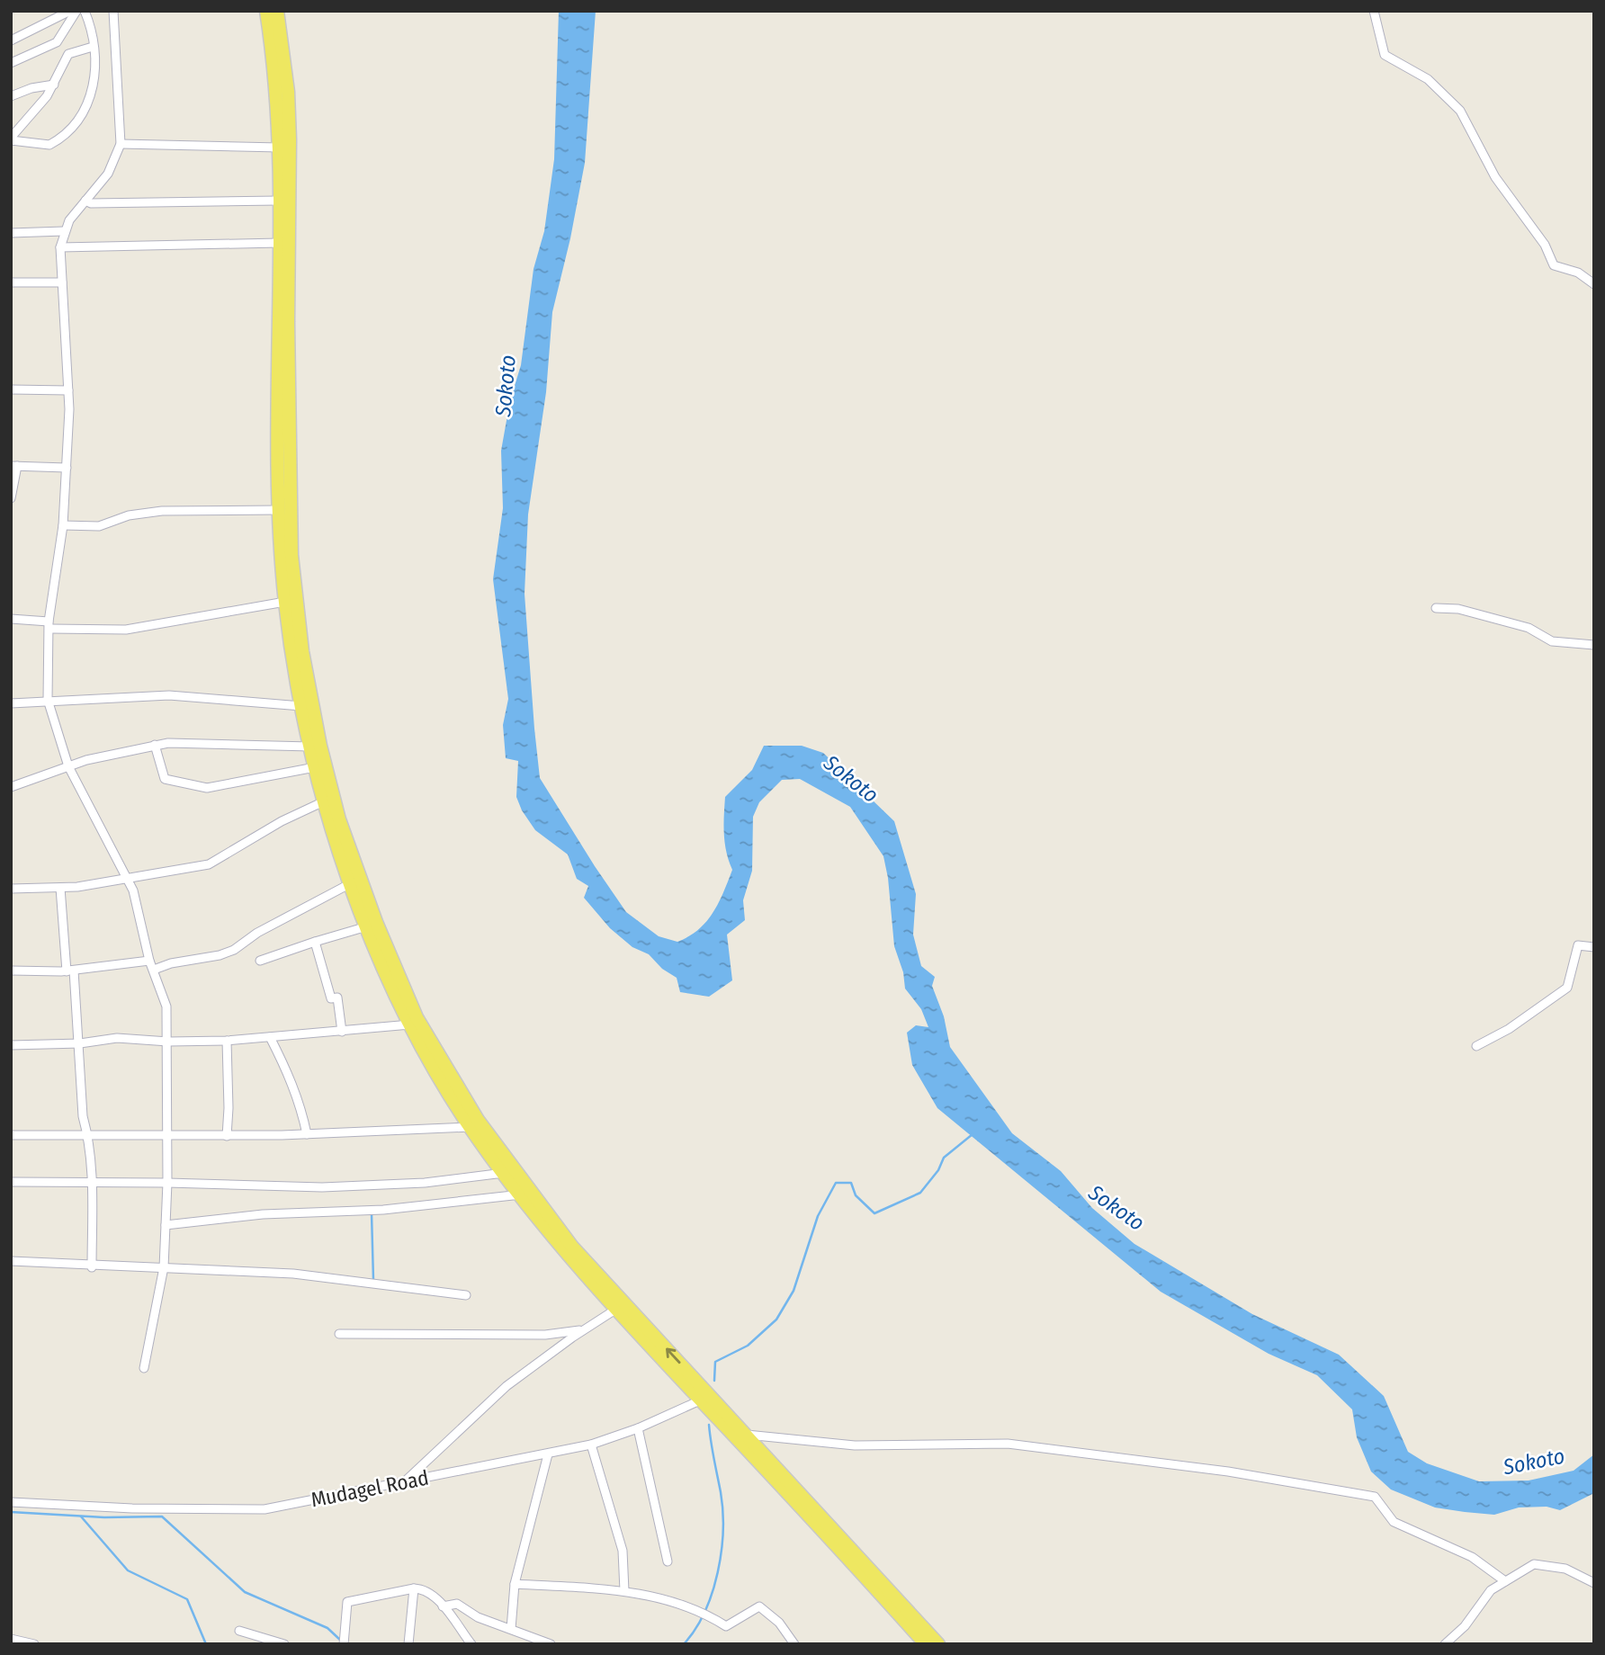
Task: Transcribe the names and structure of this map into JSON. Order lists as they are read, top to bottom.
{
  "streets": {
    "street": ["Mudagel Road"]
  },
  "water": ["Sokoto"]
}
